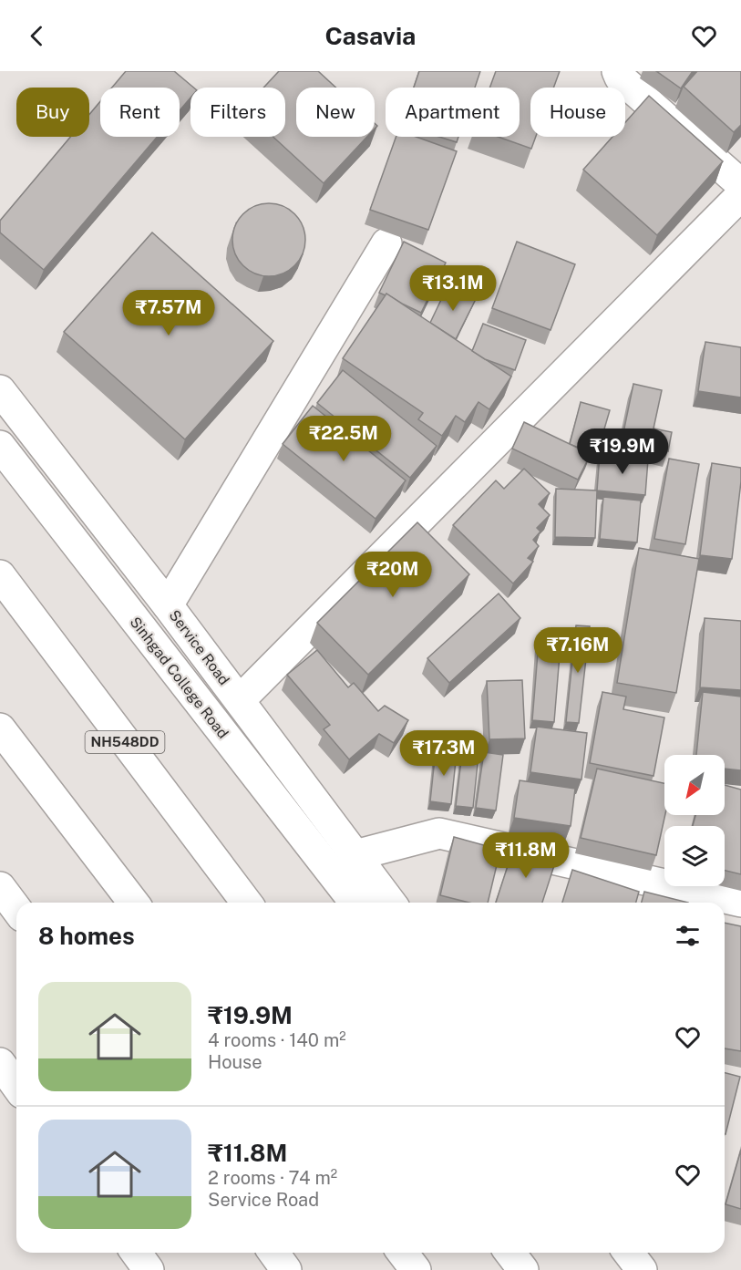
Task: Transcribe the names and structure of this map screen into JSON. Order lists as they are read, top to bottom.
{
  "streets": {
    "main road": ["Service Road", "Sinhgad College Road", "NH548DD"]
  },
  "north": "bottom left",
  "page": {
    "header": "Casavia",
    "chip": [
      "Buy",
      "Rent",
      "Filters",
      "New",
      "Apartment",
      "House"
    ],
    "price": [
      "₹13.1M",
      "₹7.57M",
      "₹22.5M",
      "₹19.9M",
      "₹20M",
      "₹7.16M",
      "₹17.3M",
      "₹11.8M"
    ],
    "heading": "8 homes",
    "list": [
      {
        "name": "₹19.9M",
        "note": "4 rooms · 140 m² · House"
      },
      {
        "name": "₹11.8M",
        "note": "2 rooms · 74 m² · Service Road"
      }
    ]
  }
}
